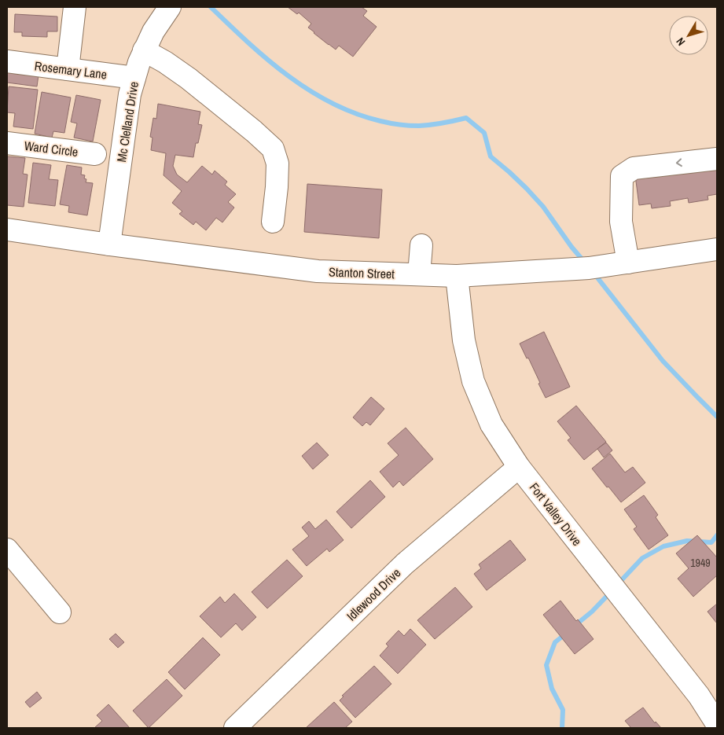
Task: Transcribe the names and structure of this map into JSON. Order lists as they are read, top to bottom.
{
  "streets": {
    "street": [
      "Rosemary Lane",
      "Mc Clelland Drive",
      "Ward Circle",
      "Stanton Street",
      "Fort Valley Drive",
      "Idlewood Drive"
    ]
  },
  "crossings": [
    ["Rosemary Lane", "Mc Clelland Drive"],
    ["Mc Clelland Drive", "Stanton Street"],
    ["Stanton Street", "Fort Valley Drive"],
    ["Fort Valley Drive", "Idlewood Drive"]
  ],
  "house_numbers": ["1949"],
  "north": "bottom left"
}
